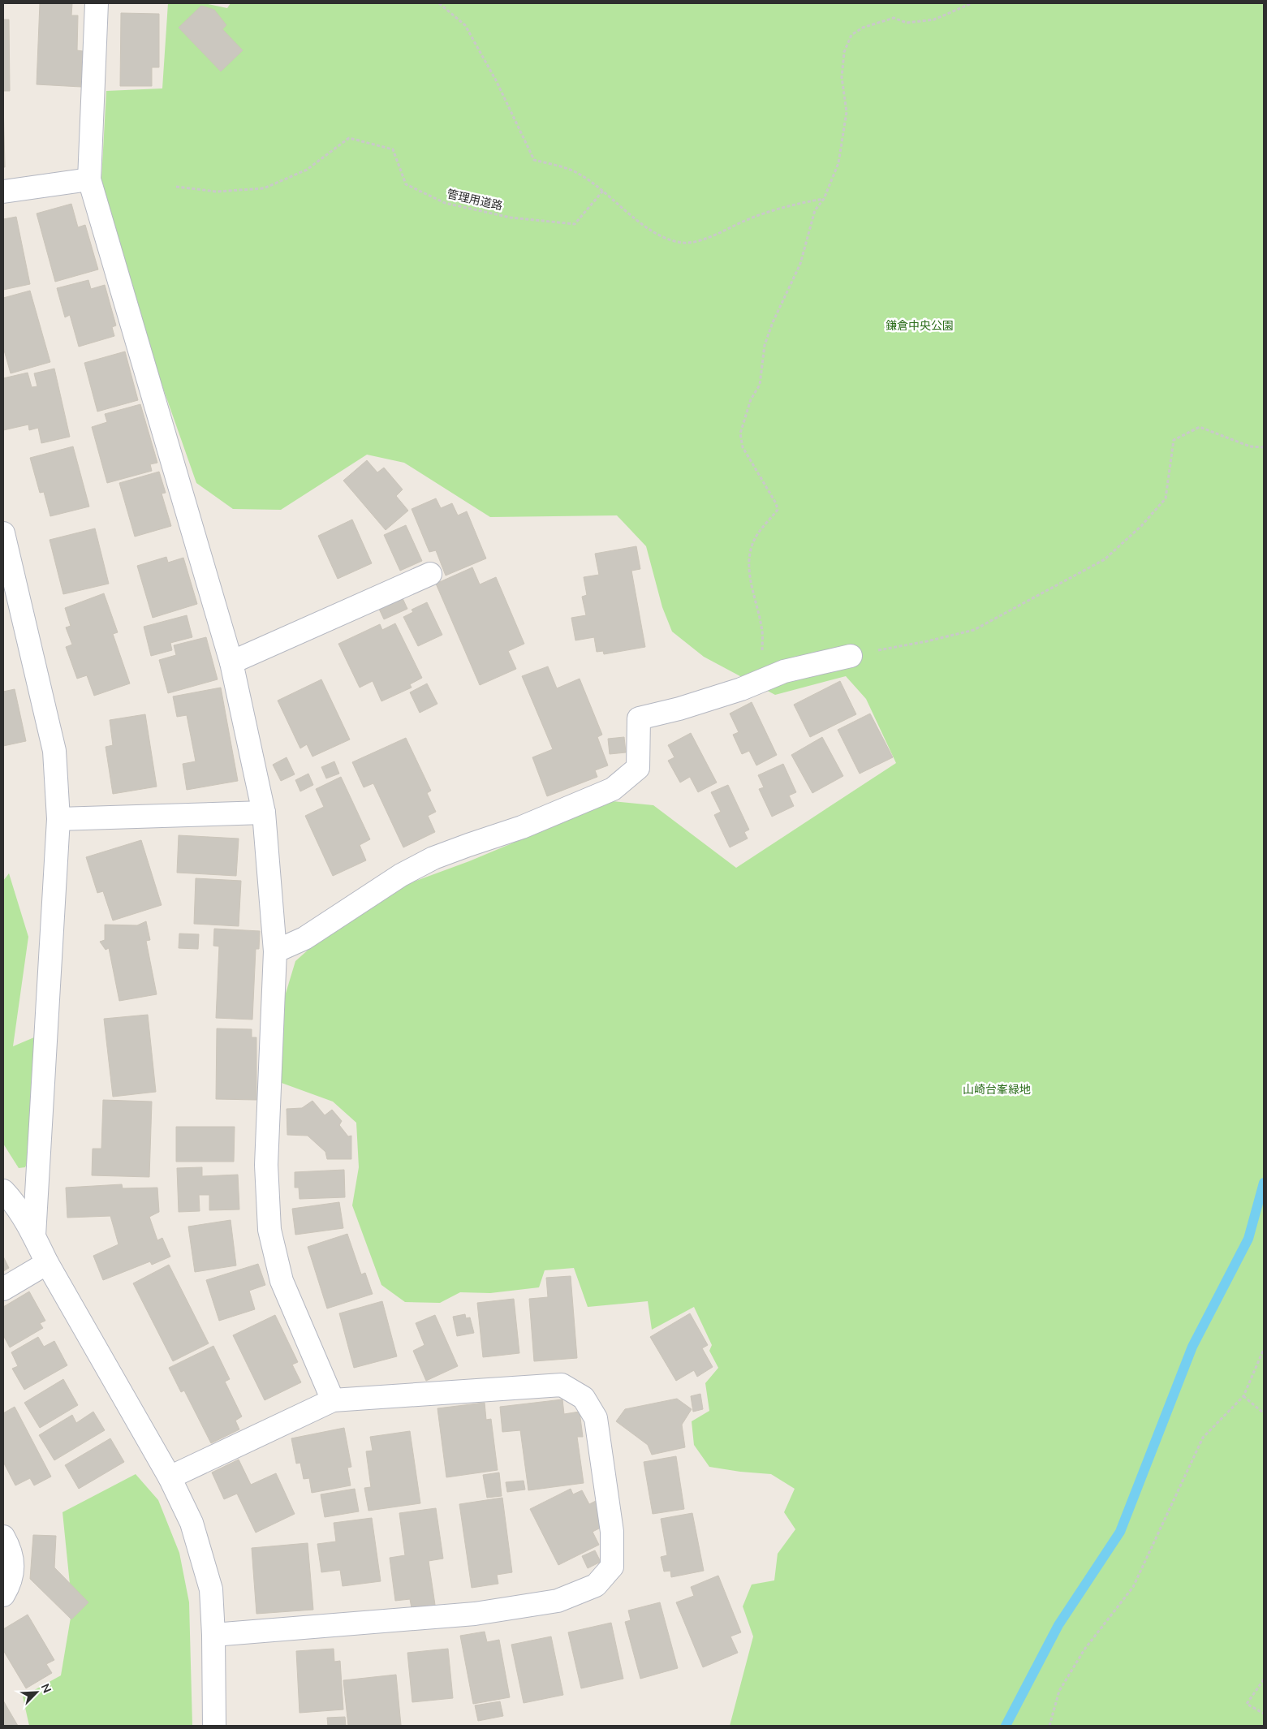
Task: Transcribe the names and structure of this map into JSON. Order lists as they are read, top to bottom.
{
  "streets": {
    "path": ["管理用道路"]
  },
  "parks": ["鎌倉中央公園", "山崎台峯緑地"],
  "north": "top right"
}
